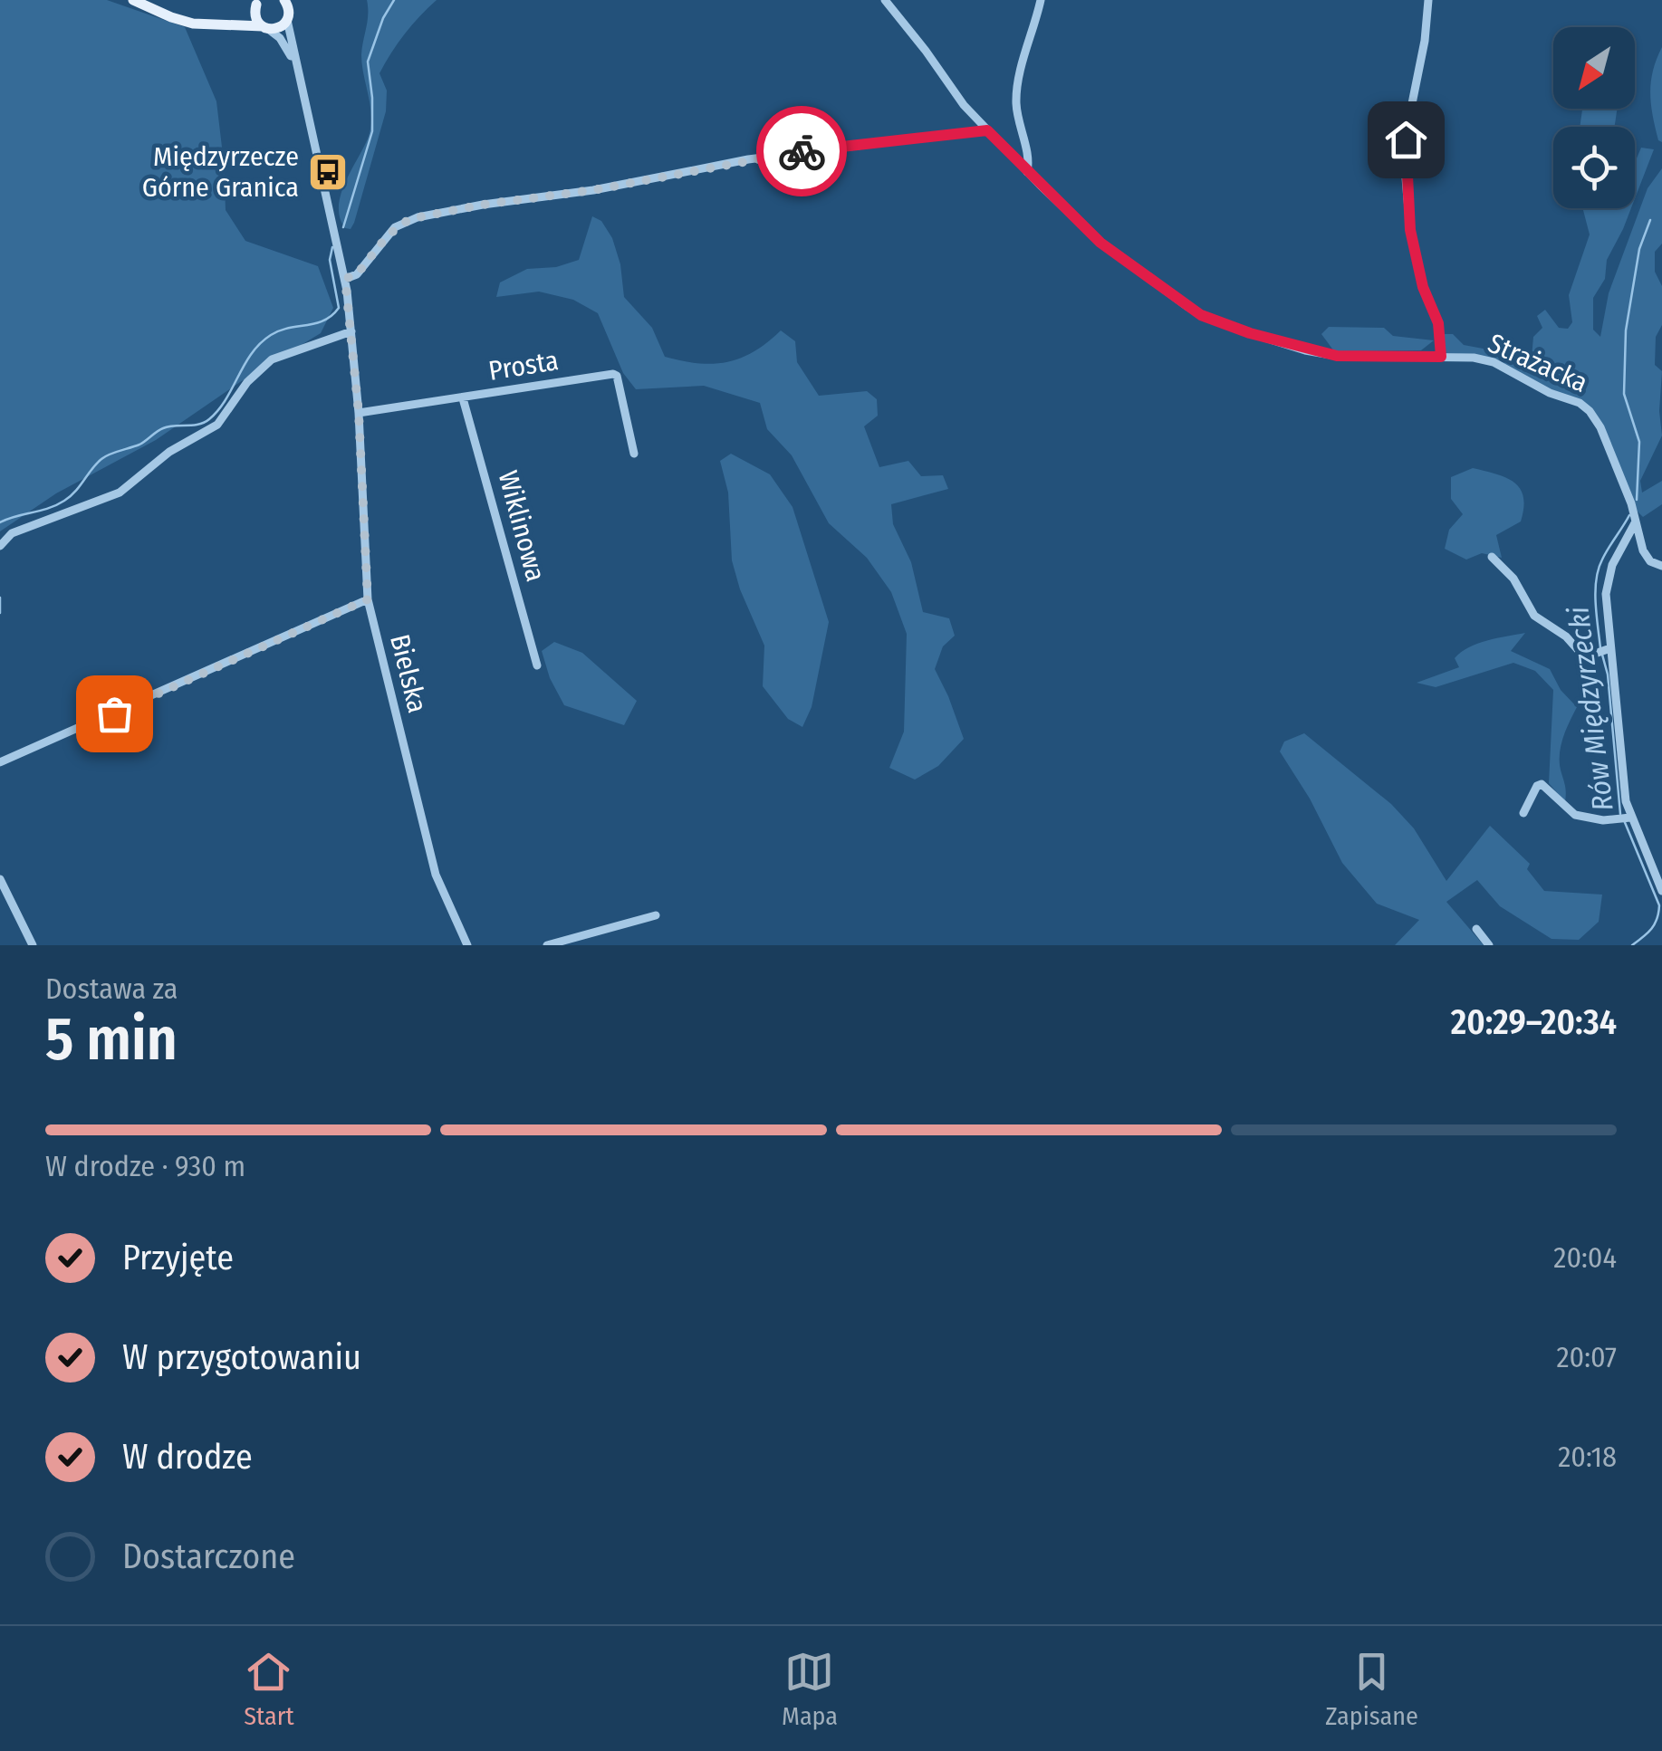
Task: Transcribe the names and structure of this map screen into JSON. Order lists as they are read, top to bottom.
{
  "streets": {
    "street": [
      "Strażacka",
      "Prosta",
      "Wiklinowa",
      "Bielska"
    ]
  },
  "crossings": [
    ["Prosta", "Wiklinowa"],
    ["Prosta", "Bielska"]
  ],
  "water": ["Rów Międzyrzecki"],
  "places": {
    "bus stop": ["Międzyrzecze Górne Granica"]
  },
  "north": "bottom left",
  "page": {
    "heading": ["5 min", "Dostawa za", "20:29–20:34"],
    "bar": "W drodze · 930 m",
    "list": [
      ["Przyjęte", "20:04"],
      ["W przygotowaniu", "20:07"],
      ["W drodze", "20:18"],
      "Dostarczone"
    ],
    "tabs": ["Start", "Mapa", "Zapisane"]
  }
}
